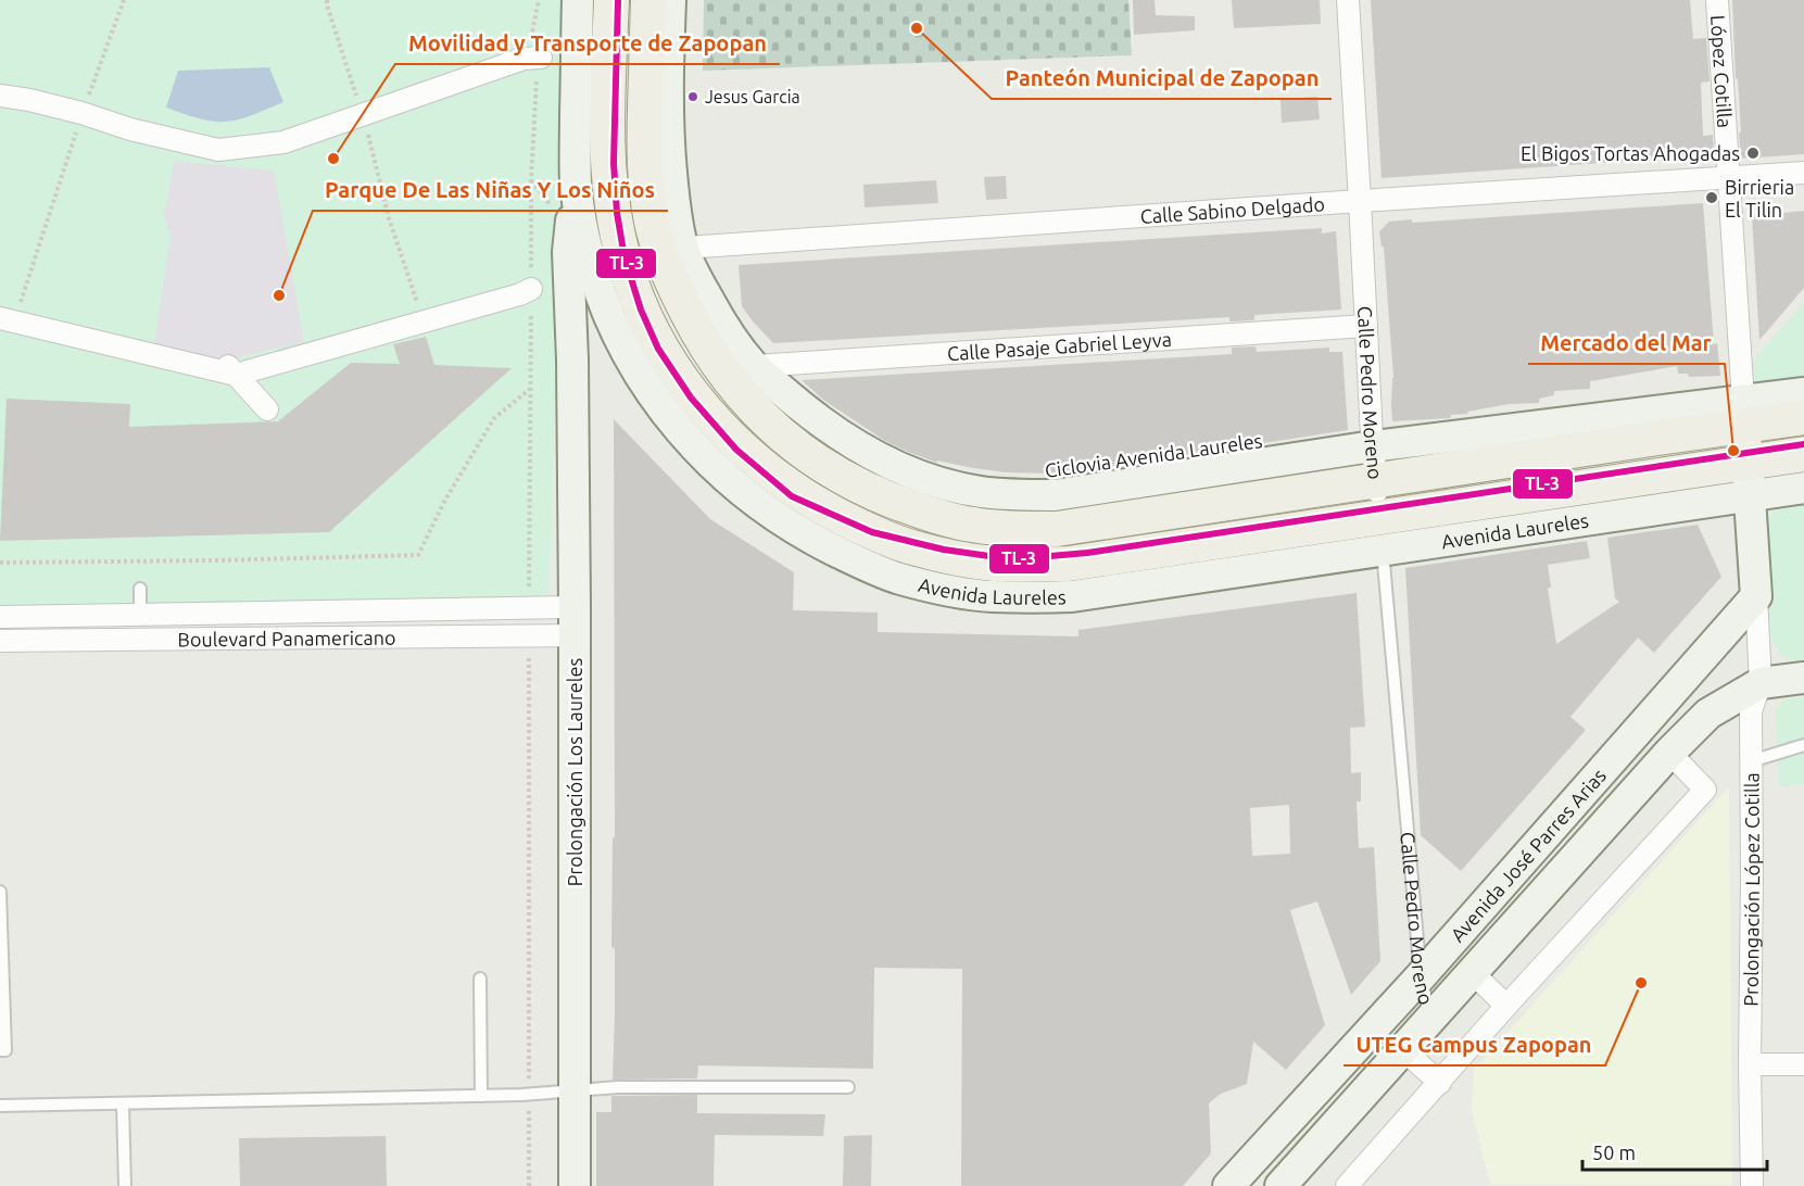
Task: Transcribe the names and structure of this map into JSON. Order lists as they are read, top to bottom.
{
  "streets": {
    "main road": [
      "López Cotilla",
      "Avenida Laureles",
      "Prolongación Los Laureles",
      "Avenida José Parres Arias"
    ],
    "street": [
      "Calle Sabino Delgado",
      "Calle Pasaje Gabriel Leyva",
      "Calle Pedro Moreno",
      "Boulevard Panamericano",
      "Prolongación López Cotilla"
    ]
  },
  "crossings": [
    ["López Cotilla", "Calle Sabino Delgado"],
    ["López Cotilla", "Avenida Laureles"],
    ["Calle Sabino Delgado", "Calle Pedro Moreno"],
    ["Calle Pasaje Gabriel Leyva", "Calle Pedro Moreno"],
    ["Calle Pedro Moreno", "Avenida Laureles"],
    ["Calle Pedro Moreno", "Avenida José Parres Arias"],
    ["Avenida Laureles", "Prolongación Los Laureles"],
    ["Boulevard Panamericano", "Prolongación Los Laureles"],
    ["Avenida José Parres Arias", "Prolongación López Cotilla"]
  ],
  "places": [
    "Panteón Municipal de Zapopan",
    "Jesus Garcia",
    "El Bigos Tortas Ahogadas",
    "Movilidad y Transporte de Zapopan",
    "Birrieria El Tilin",
    "Parque De Las Niñas Y Los Niños",
    "Mercado del Mar",
    "UTEG Campus Zapopan"
  ],
  "lines": ["transit line TL-3"],
  "scale_bar": "50 m"
}
